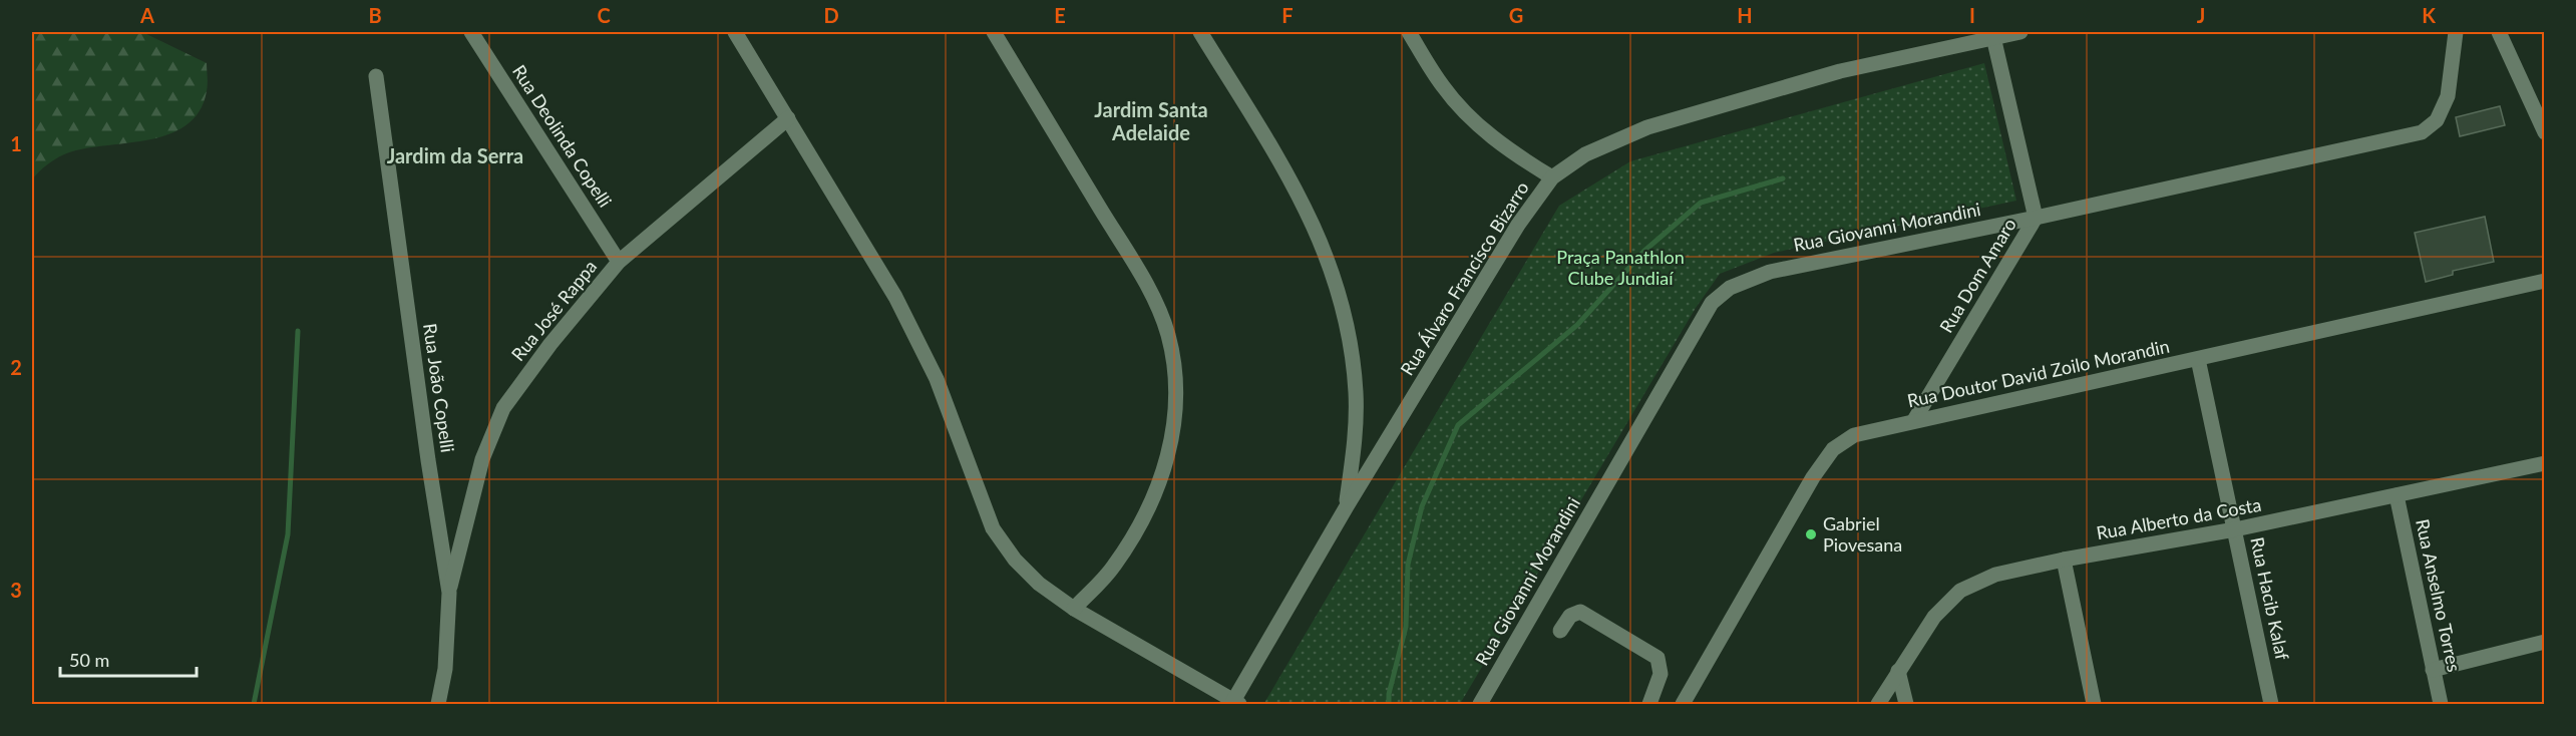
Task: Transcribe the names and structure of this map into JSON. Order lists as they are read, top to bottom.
{
  "streets": {
    "street": [
      "Rua Deolinda Copelli",
      "Rua Giovanni Morandini",
      "Rua Dom Amaro",
      "Rua Álvaro Francisco Bizarro",
      "Rua José Rappa",
      "Rua Doutor David Zoilo Morandin",
      "Rua João Copelli",
      "Rua Alberto da Costa",
      "Rua Anselmo Torres",
      "Rua Hacib Kalaf"
    ]
  },
  "crossings": [
    ["Rua Deolinda Copelli", "Rua José Rappa"],
    ["Rua Giovanni Morandini", "Rua Dom Amaro"],
    ["Rua Dom Amaro", "Rua Álvaro Francisco Bizarro"],
    ["Rua Dom Amaro", "Rua Doutor David Zoilo Morandin"],
    ["Rua José Rappa", "Rua João Copelli"],
    ["Rua Doutor David Zoilo Morandin", "Rua Hacib Kalaf"],
    ["Rua Alberto da Costa", "Rua Anselmo Torres"],
    ["Rua Alberto da Costa", "Rua Hacib Kalaf"]
  ],
  "districts": ["Jardim Santa Adelaide", "Jardim da Serra"],
  "parks": ["Praça Panathlon Clube Jundiaí"],
  "places": ["Gabriel Piovesana"],
  "scale_bar": "50 m",
  "grid": {
    "columns": [
      "A",
      "B",
      "C",
      "D",
      "E",
      "F",
      "G",
      "H",
      "I",
      "J",
      "K"
    ],
    "rows": ["1", "2", "3"]
  }
}
